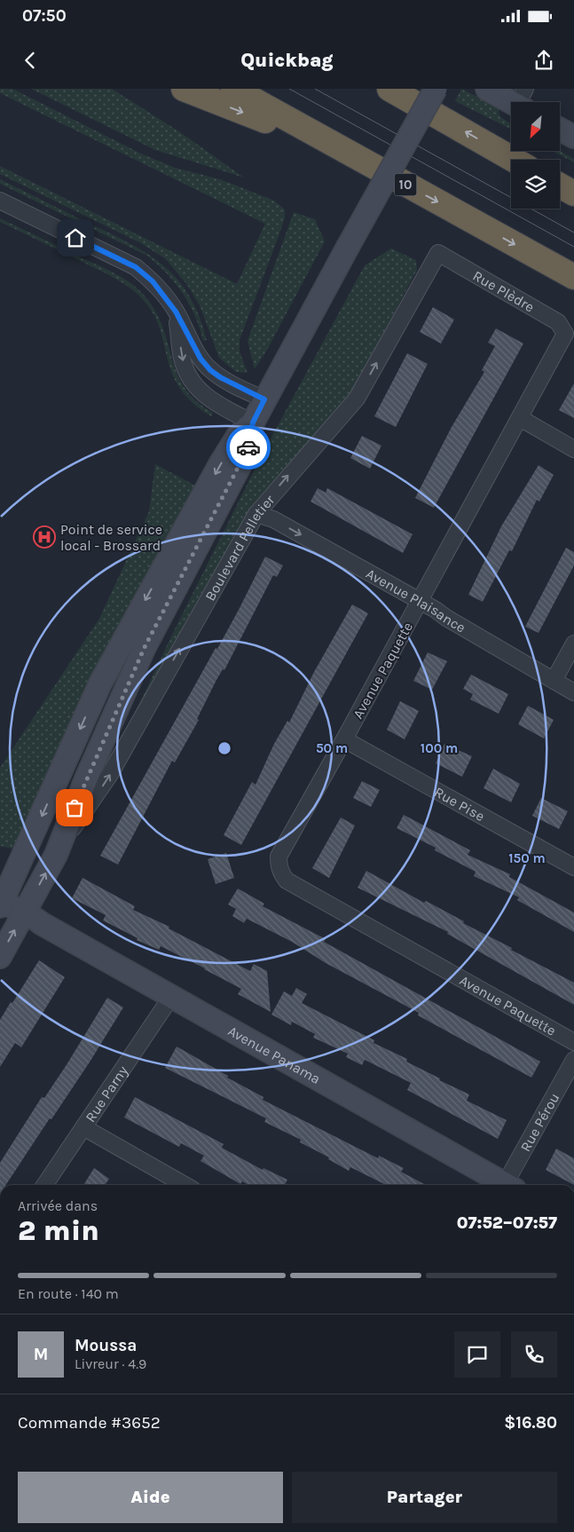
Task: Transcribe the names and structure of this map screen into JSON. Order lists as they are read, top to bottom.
{
  "streets": {
    "highway": ["10"],
    "street": [
      "Rue Plèdre",
      "Boulevard Pelletier",
      "Avenue Plaisance",
      "Avenue Paquette",
      "Rue Pise",
      "Avenue Panama",
      "Rue Parny",
      "Rue Pérou"
    ]
  },
  "crossings": [
    ["Rue Plèdre", "Boulevard Pelletier"],
    ["Rue Plèdre", "Avenue Paquette"],
    ["Boulevard Pelletier", "Avenue Plaisance"],
    ["Boulevard Pelletier", "Avenue Panama"],
    ["Avenue Plaisance", "Avenue Paquette"],
    ["Avenue Paquette", "Rue Pise"],
    ["Avenue Panama", "Rue Parny"]
  ],
  "one_way": ["Avenue Plaisance"],
  "places": {
    "hospital": ["Point de service local - Brossard"]
  },
  "north": "bottom left",
  "page": {
    "status": "07:50",
    "header": "Quickbag",
    "heading": ["2 min", "Arrivée dans", "07:52–07:57"],
    "panel": [
      "Moussa",
      "Livreur · 4.9",
      "Commande #3652",
      "$16.80"
    ],
    "bar": "En route · 140 m",
    "round": "M",
    "buttons": ["Aide", "Partager"]
  },
  "rings": ["50 m", "100 m", "150 m"]
}
